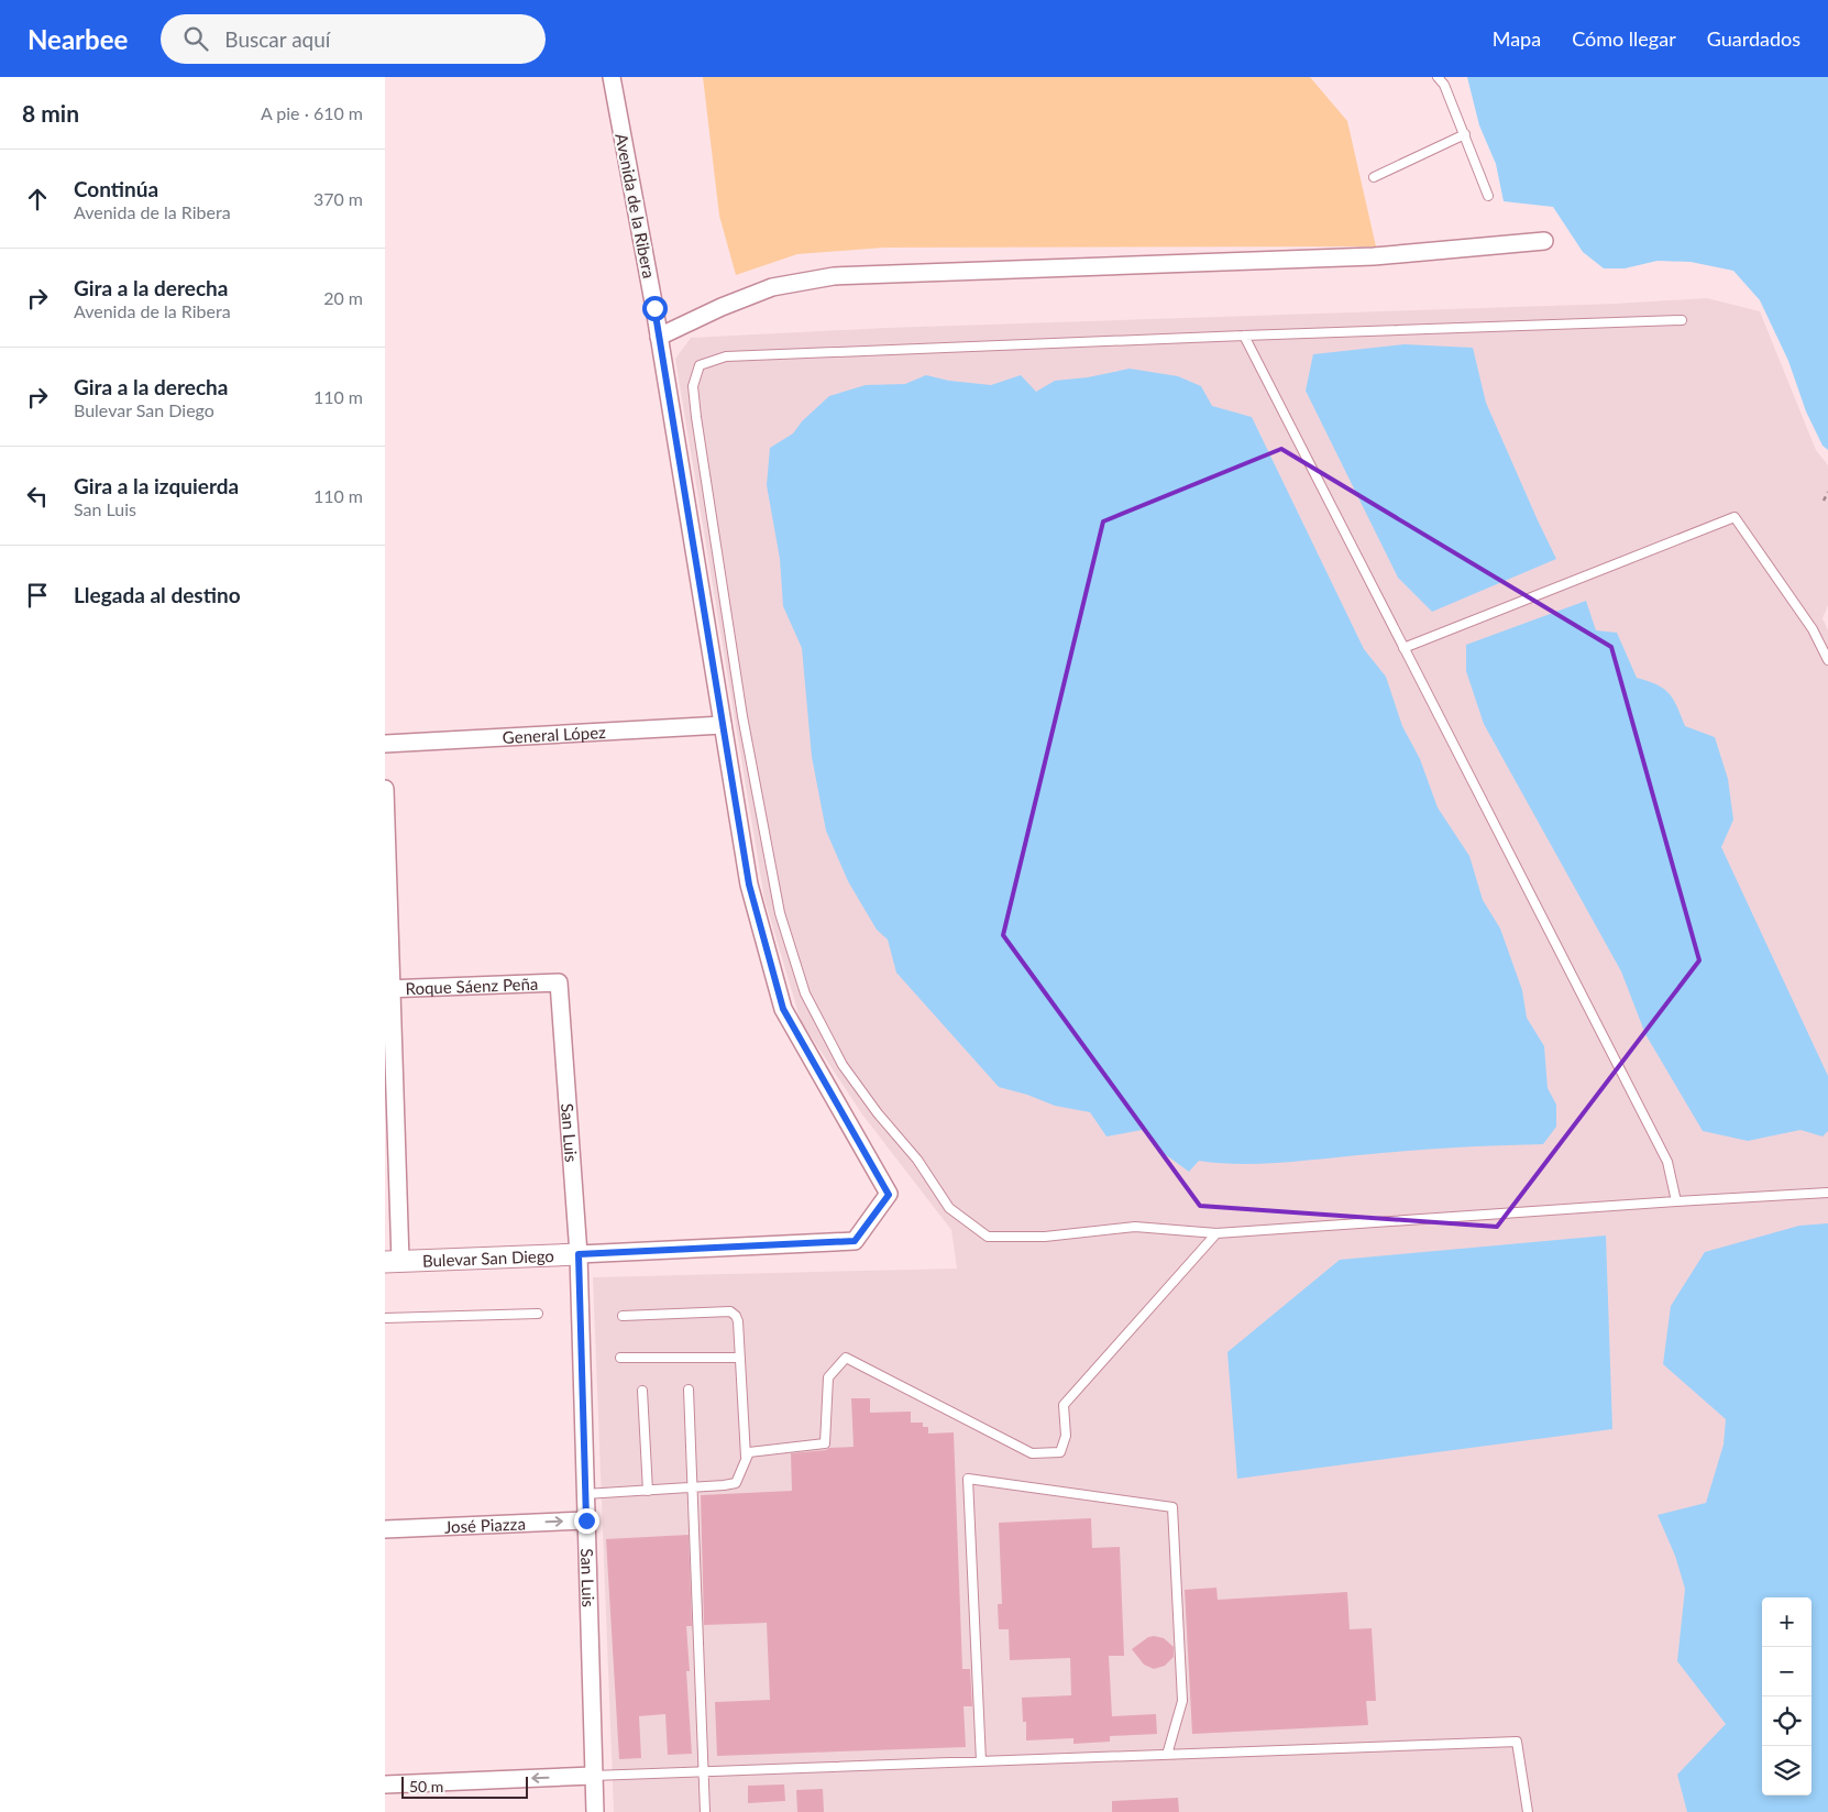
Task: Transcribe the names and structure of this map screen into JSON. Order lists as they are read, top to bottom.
{
  "streets": {
    "street": [
      "Avenida de la Ribera",
      "General López",
      "Roque Sáenz Peña",
      "San Luis",
      "Bulevar San Diego",
      "José Piazza"
    ]
  },
  "crossings": [
    ["Avenida de la Ribera", "General López"],
    ["Avenida de la Ribera", "Bulevar San Diego"],
    ["Roque Sáenz Peña", "San Luis"],
    ["San Luis", "Bulevar San Diego"],
    ["San Luis", "José Piazza"]
  ],
  "one_way": ["José Piazza"],
  "scale_bar": "50 m",
  "page": {
    "header": "Nearbee",
    "search": "Buscar aquí",
    "nav": ["Mapa", "Cómo llegar", "Guardados"],
    "heading": ["8 min", "A pie · 610 m"],
    "list": [
      ["Continúa", "Avenida de la Ribera", "370 m"],
      ["Gira a la derecha", "Avenida de la Ribera", "20 m"],
      ["Gira a la derecha", "Bulevar San Diego", "110 m"],
      ["Gira a la izquierda", "San Luis", "110 m"],
      "Llegada al destino"
    ],
    "map_buttons": ["+", "−"],
    "scale": "50 m"
  }
}
